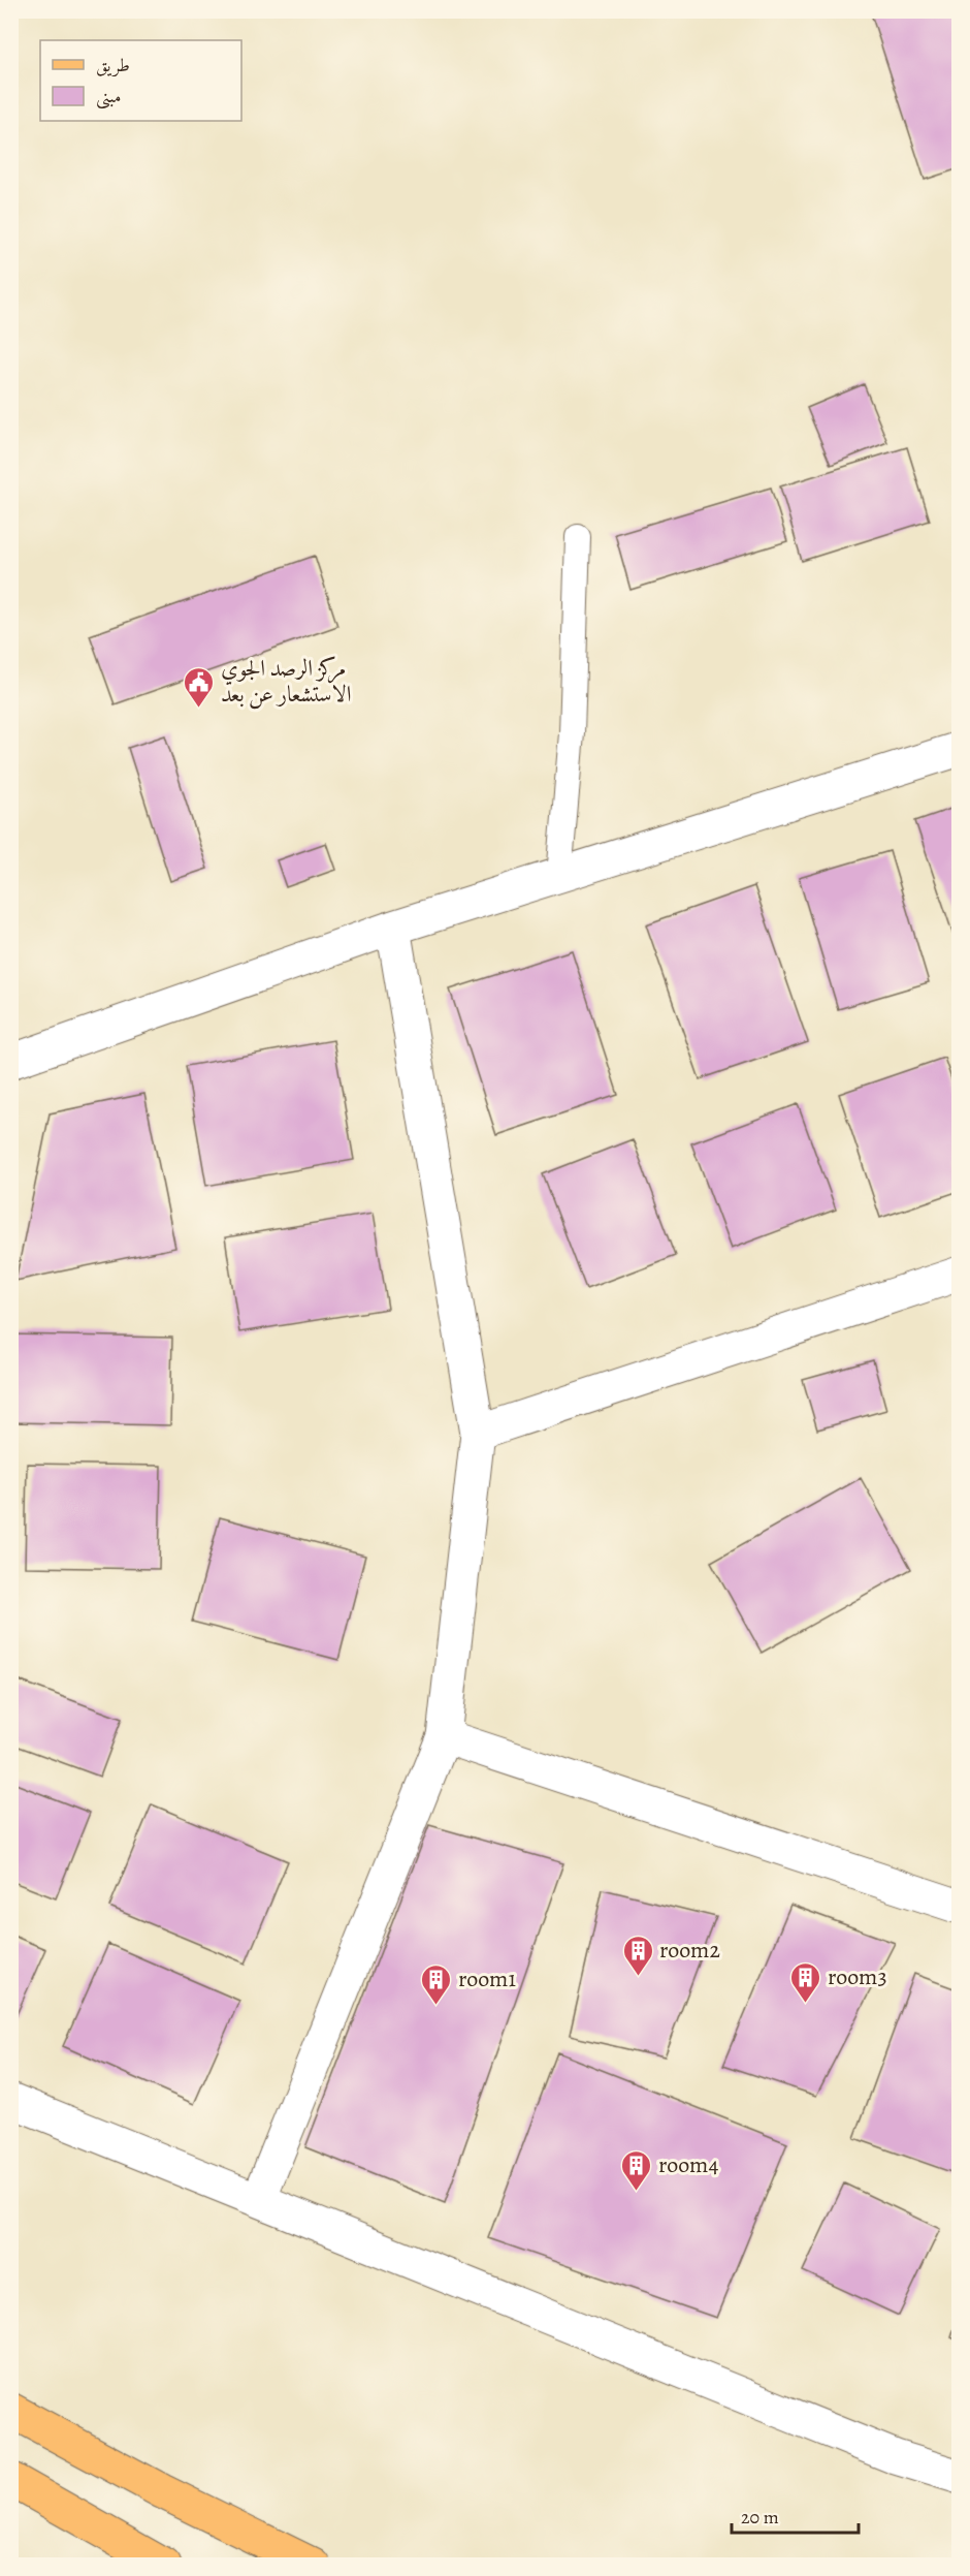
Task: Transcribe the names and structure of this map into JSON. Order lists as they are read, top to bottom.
{
  "places": {
    "public building": ["مركز الرصد الجوي الاستشعار عن بعد"],
    "building": [
      "room2",
      "room3",
      "room1",
      "room4"
    ]
  },
  "legend": ["طريق", "مبنى"],
  "scale_bar": "20 m"
}
